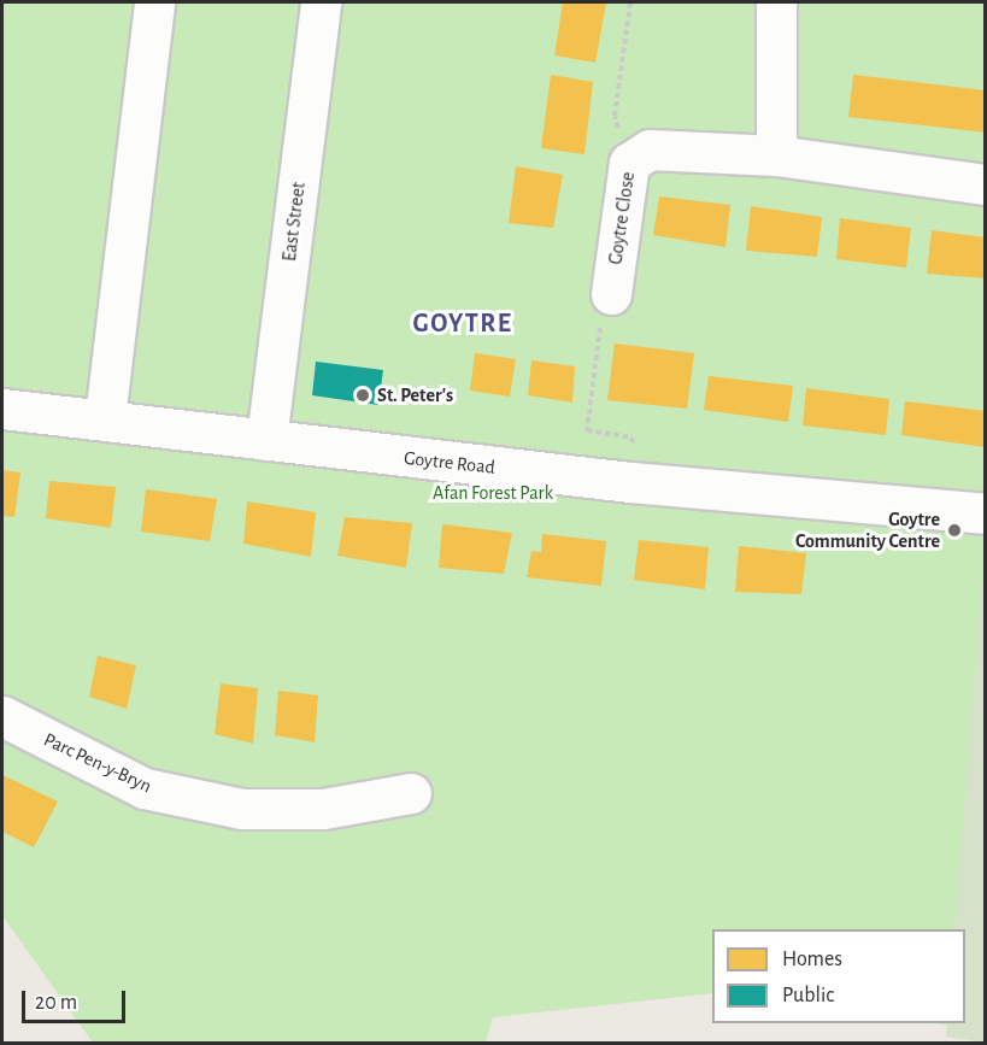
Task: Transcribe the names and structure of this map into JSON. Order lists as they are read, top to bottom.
{
  "streets": {
    "street": [
      "Goytre Close",
      "East Street",
      "Goytre Road",
      "Parc Pen-y-Bryn"
    ]
  },
  "crossings": [
    ["East Street", "Goytre Road"]
  ],
  "districts": ["GOYTRE"],
  "parks": ["Afan Forest Park"],
  "places": ["St. Peter's", "Goytre Community Centre"],
  "legend": ["Homes", "Public"],
  "scale_bar": "20 m"
}
